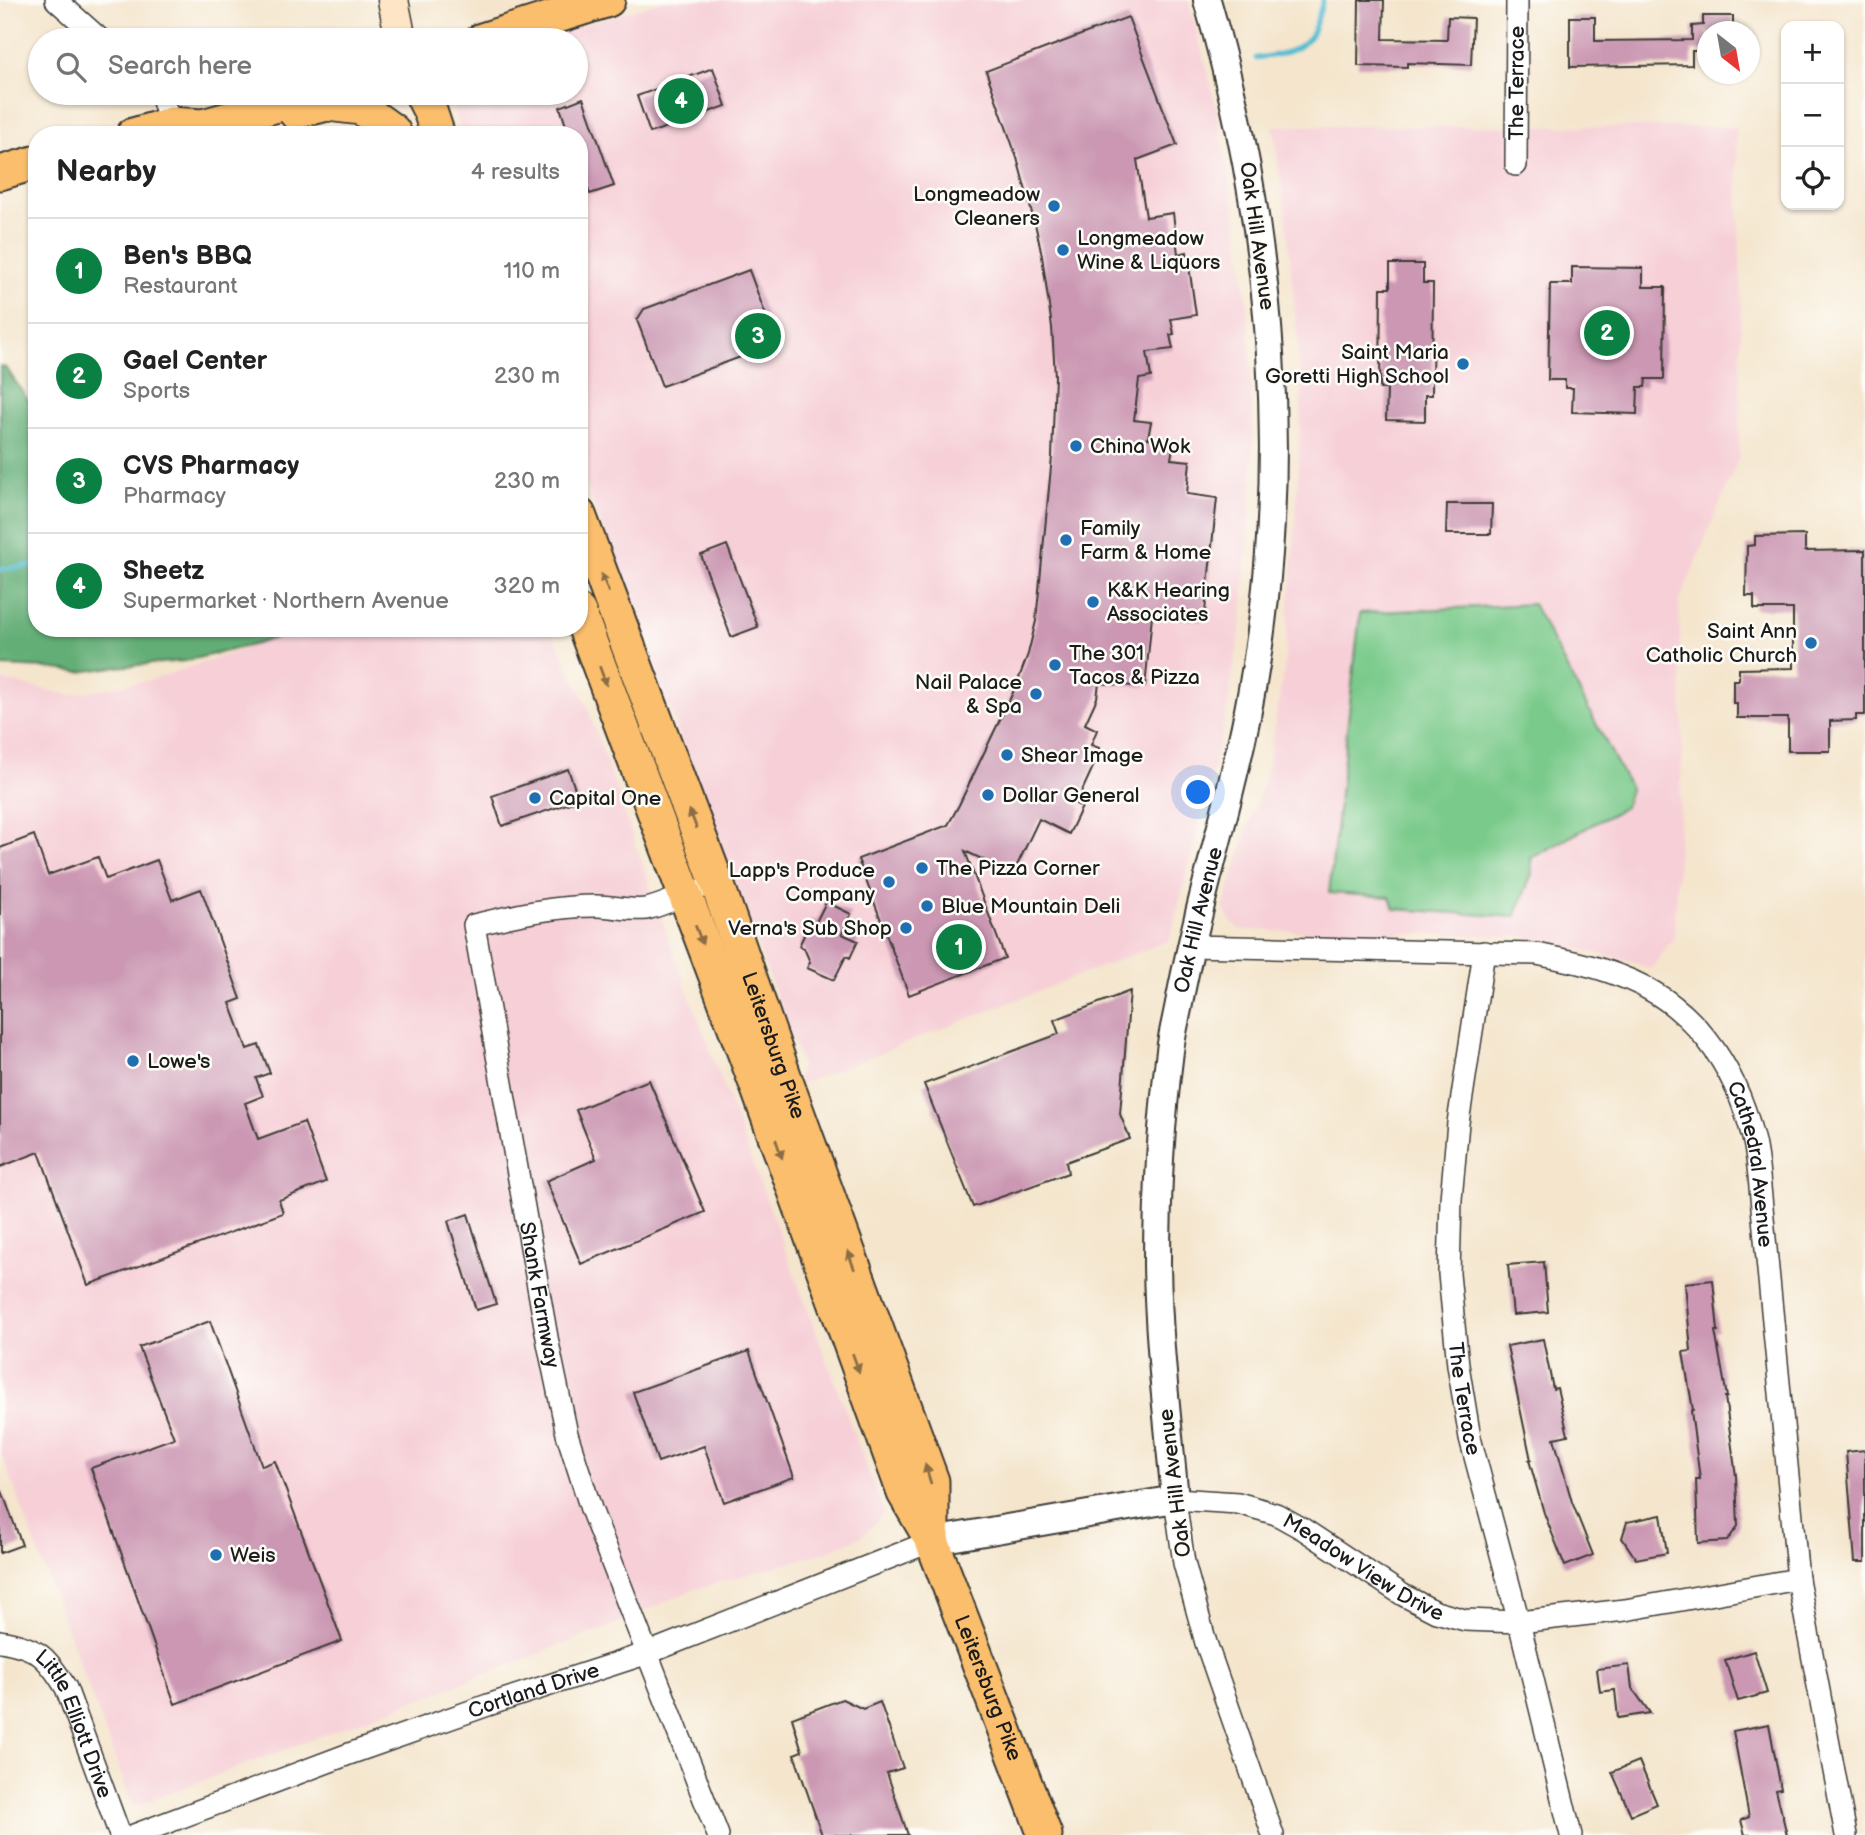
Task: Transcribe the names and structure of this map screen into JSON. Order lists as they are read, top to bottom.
{
  "streets": {
    "main road": ["Leitersburg Pike"],
    "street": [
      "The Terrace",
      "Oak Hill Avenue",
      "Cathedral Avenue",
      "Shank Farmway",
      "Meadow View Drive",
      "Cortland Drive",
      "Little Elliott Drive"
    ]
  },
  "crossings": [
    ["The Terrace", "Cathedral Avenue"],
    ["The Terrace", "Meadow View Drive"],
    ["Oak Hill Avenue", "Cathedral Avenue"],
    ["Oak Hill Avenue", "Meadow View Drive"],
    ["Leitersburg Pike", "Shank Farmway"],
    ["Leitersburg Pike", "Meadow View Drive"],
    ["Leitersburg Pike", "Cortland Drive"],
    ["Cathedral Avenue", "Meadow View Drive"],
    ["Shank Farmway", "Cortland Drive"],
    ["Meadow View Drive", "Cortland Drive"]
  ],
  "places": [
    "Longmeadow Cleaners",
    "Longmeadow Wine & Liquors",
    "Saint Maria Goretti High School",
    "China Wok",
    "Family Farm & Home",
    "K&K Hearing Associates",
    "Saint Ann Catholic Church",
    "The 301 Tacos & Pizza",
    "Nail Palace & Spa",
    "Shear Image",
    "Dollar General",
    "Capital One",
    "The Pizza Corner",
    "Lapp's Produce Company",
    "Blue Mountain Deli",
    "Verna's Sub Shop",
    "Lowe's",
    "Weis"
  ],
  "north": "bottom right",
  "page": {
    "map_buttons": ["+", "−"],
    "search": "Search here",
    "pins": [
      "4",
      "2",
      "3",
      "1"
    ],
    "heading": ["Nearby", "4 results"],
    "list": [
      {
        "mark": "1",
        "name": "Ben's BBQ",
        "note": "Restaurant",
        "value": "110 m"
      },
      {
        "mark": "2",
        "name": "Gael Center",
        "note": "Sports",
        "value": "230 m"
      },
      {
        "mark": "3",
        "name": "CVS Pharmacy",
        "note": "Pharmacy",
        "value": "230 m"
      },
      {
        "mark": "4",
        "name": "Sheetz",
        "note": "Supermarket · Northern Avenue",
        "value": "320 m"
      }
    ]
  }
}
